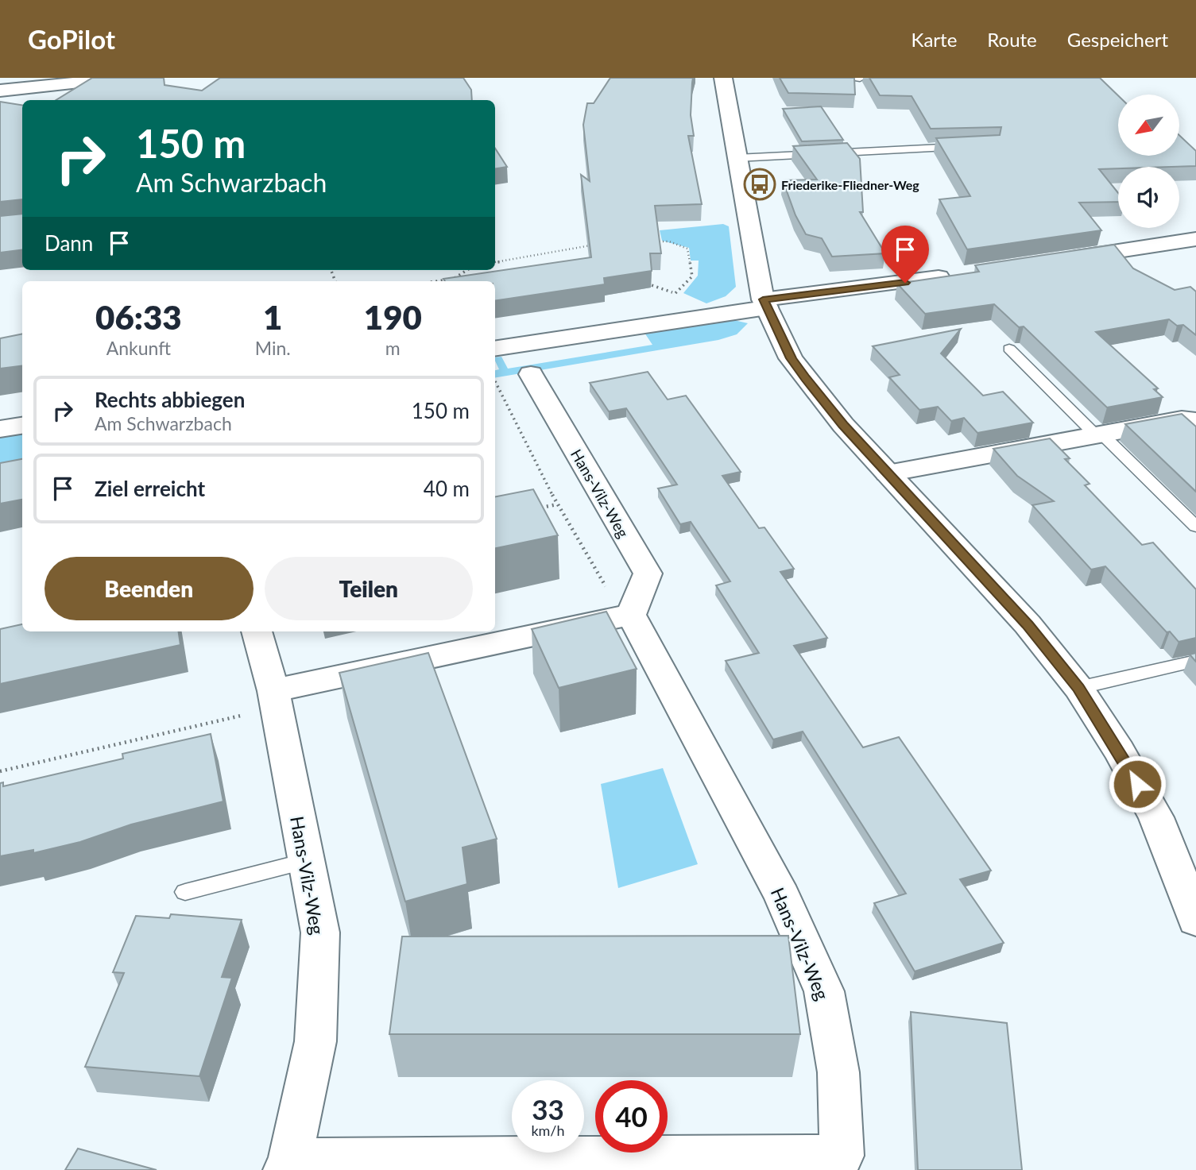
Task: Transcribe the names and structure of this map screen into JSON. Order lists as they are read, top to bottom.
{
  "streets": {
    "street": ["Hans-Vilz-Weg"]
  },
  "places": {
    "bus stop": ["Friederike-Fliedner-Weg"]
  },
  "north": "bottom left",
  "page": {
    "header": "GoPilot",
    "nav": ["Karte", "Route", "Gespeichert"],
    "turn": ["150 m", "Am Schwarzbach"],
    "then": "Dann",
    "eta": [
      "06:33",
      "Ankunft",
      "1",
      "Min.",
      "190",
      "m"
    ],
    "list": [
      {
        "name": "Rechts abbiegen",
        "note": "Am Schwarzbach",
        "value": "150 m"
      },
      {
        "name": "Ziel erreicht",
        "value": "40 m"
      }
    ],
    "buttons": ["Beenden", "Teilen"],
    "speed": "33 km/h",
    "limit": "40"
  }
}
